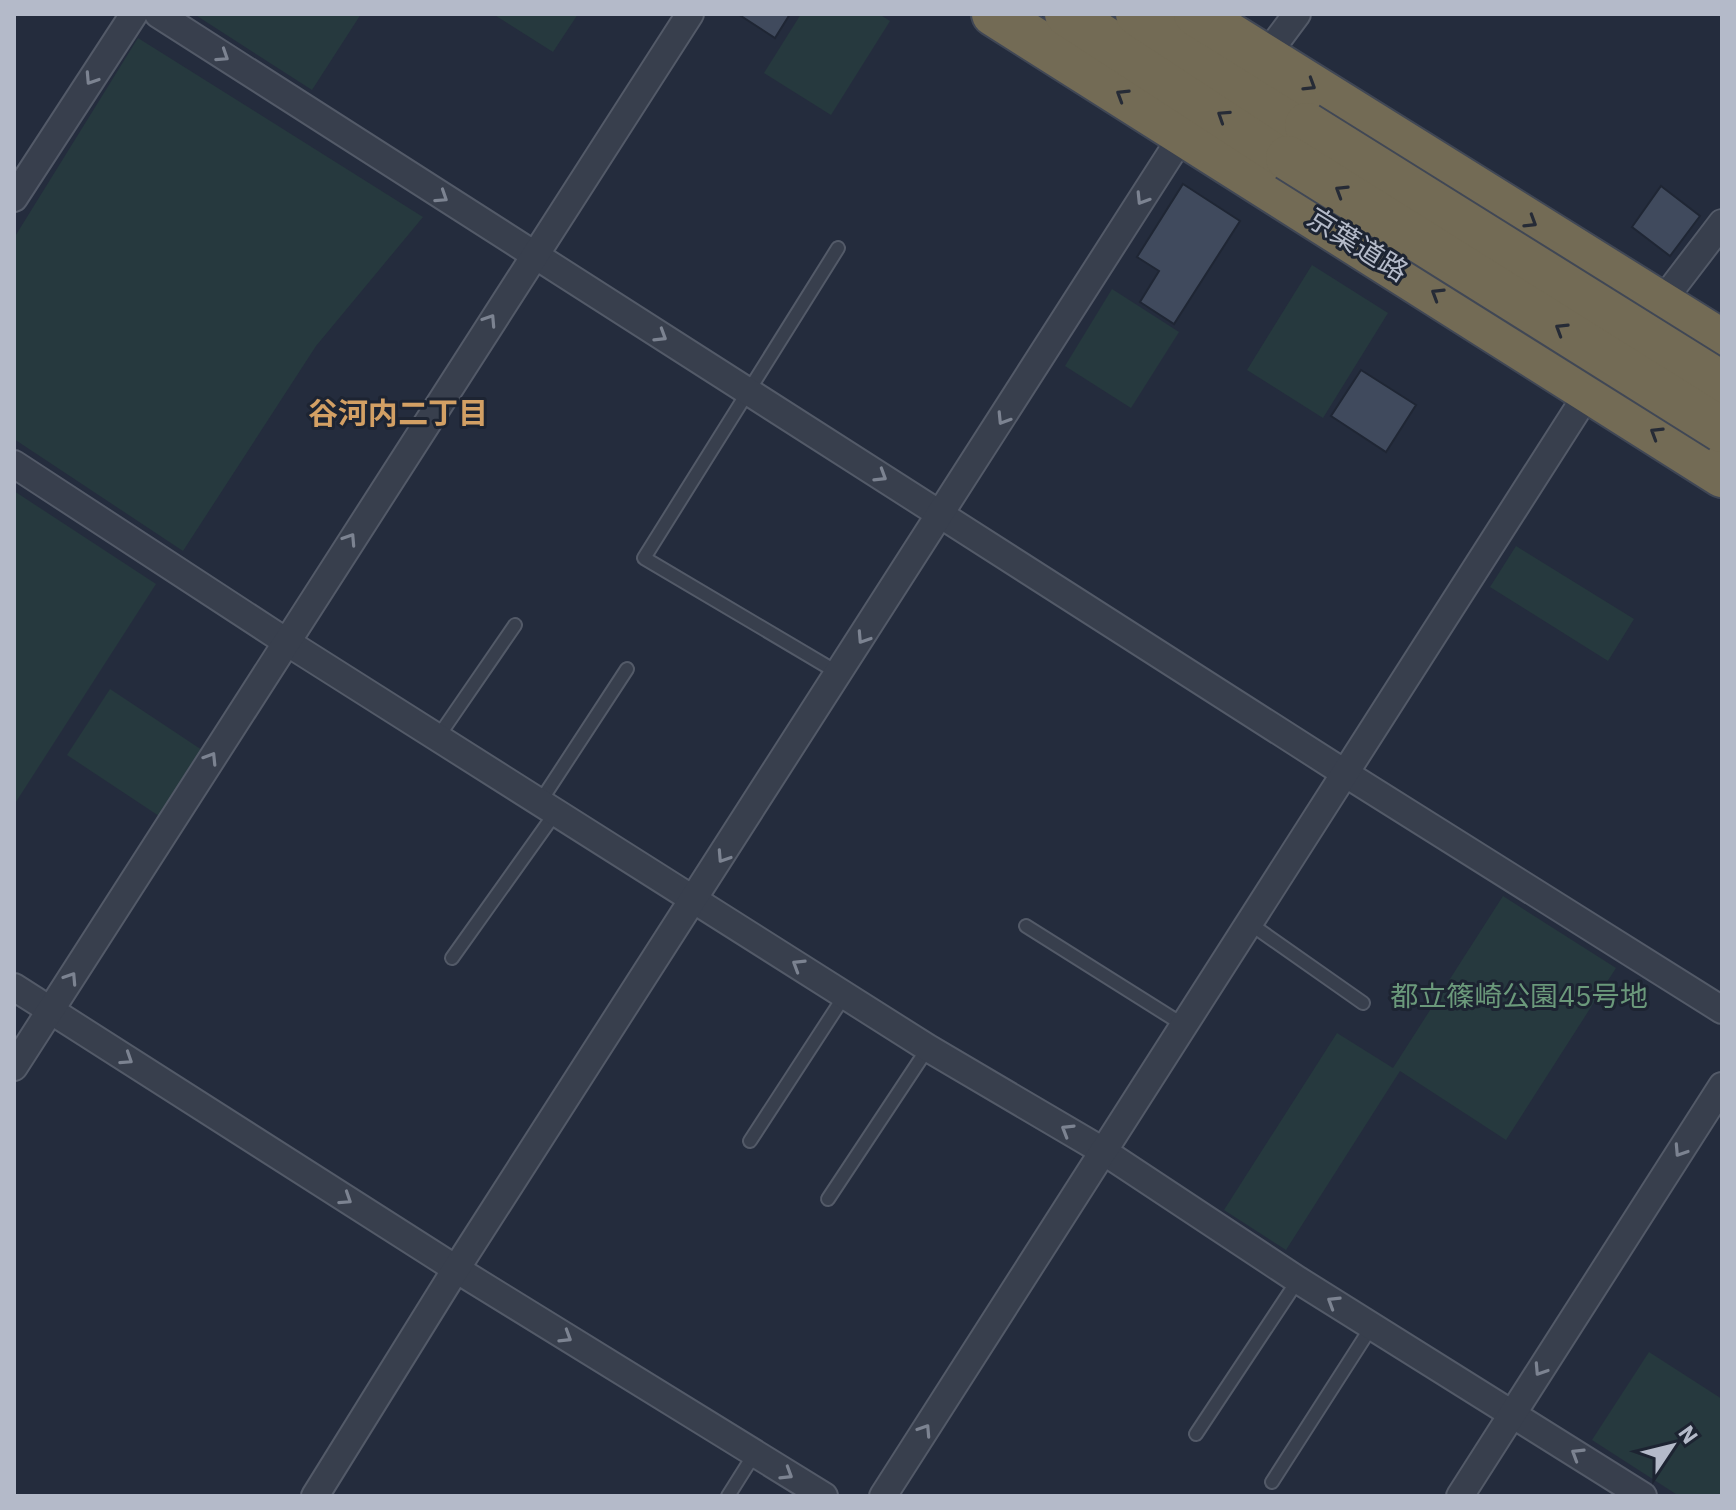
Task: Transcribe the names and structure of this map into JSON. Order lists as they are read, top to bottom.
{
  "streets": {
    "highway": ["京葉道路"]
  },
  "districts": ["谷河内二丁目"],
  "parks": ["都立篠崎公園45号地"],
  "north": "top right"
}
